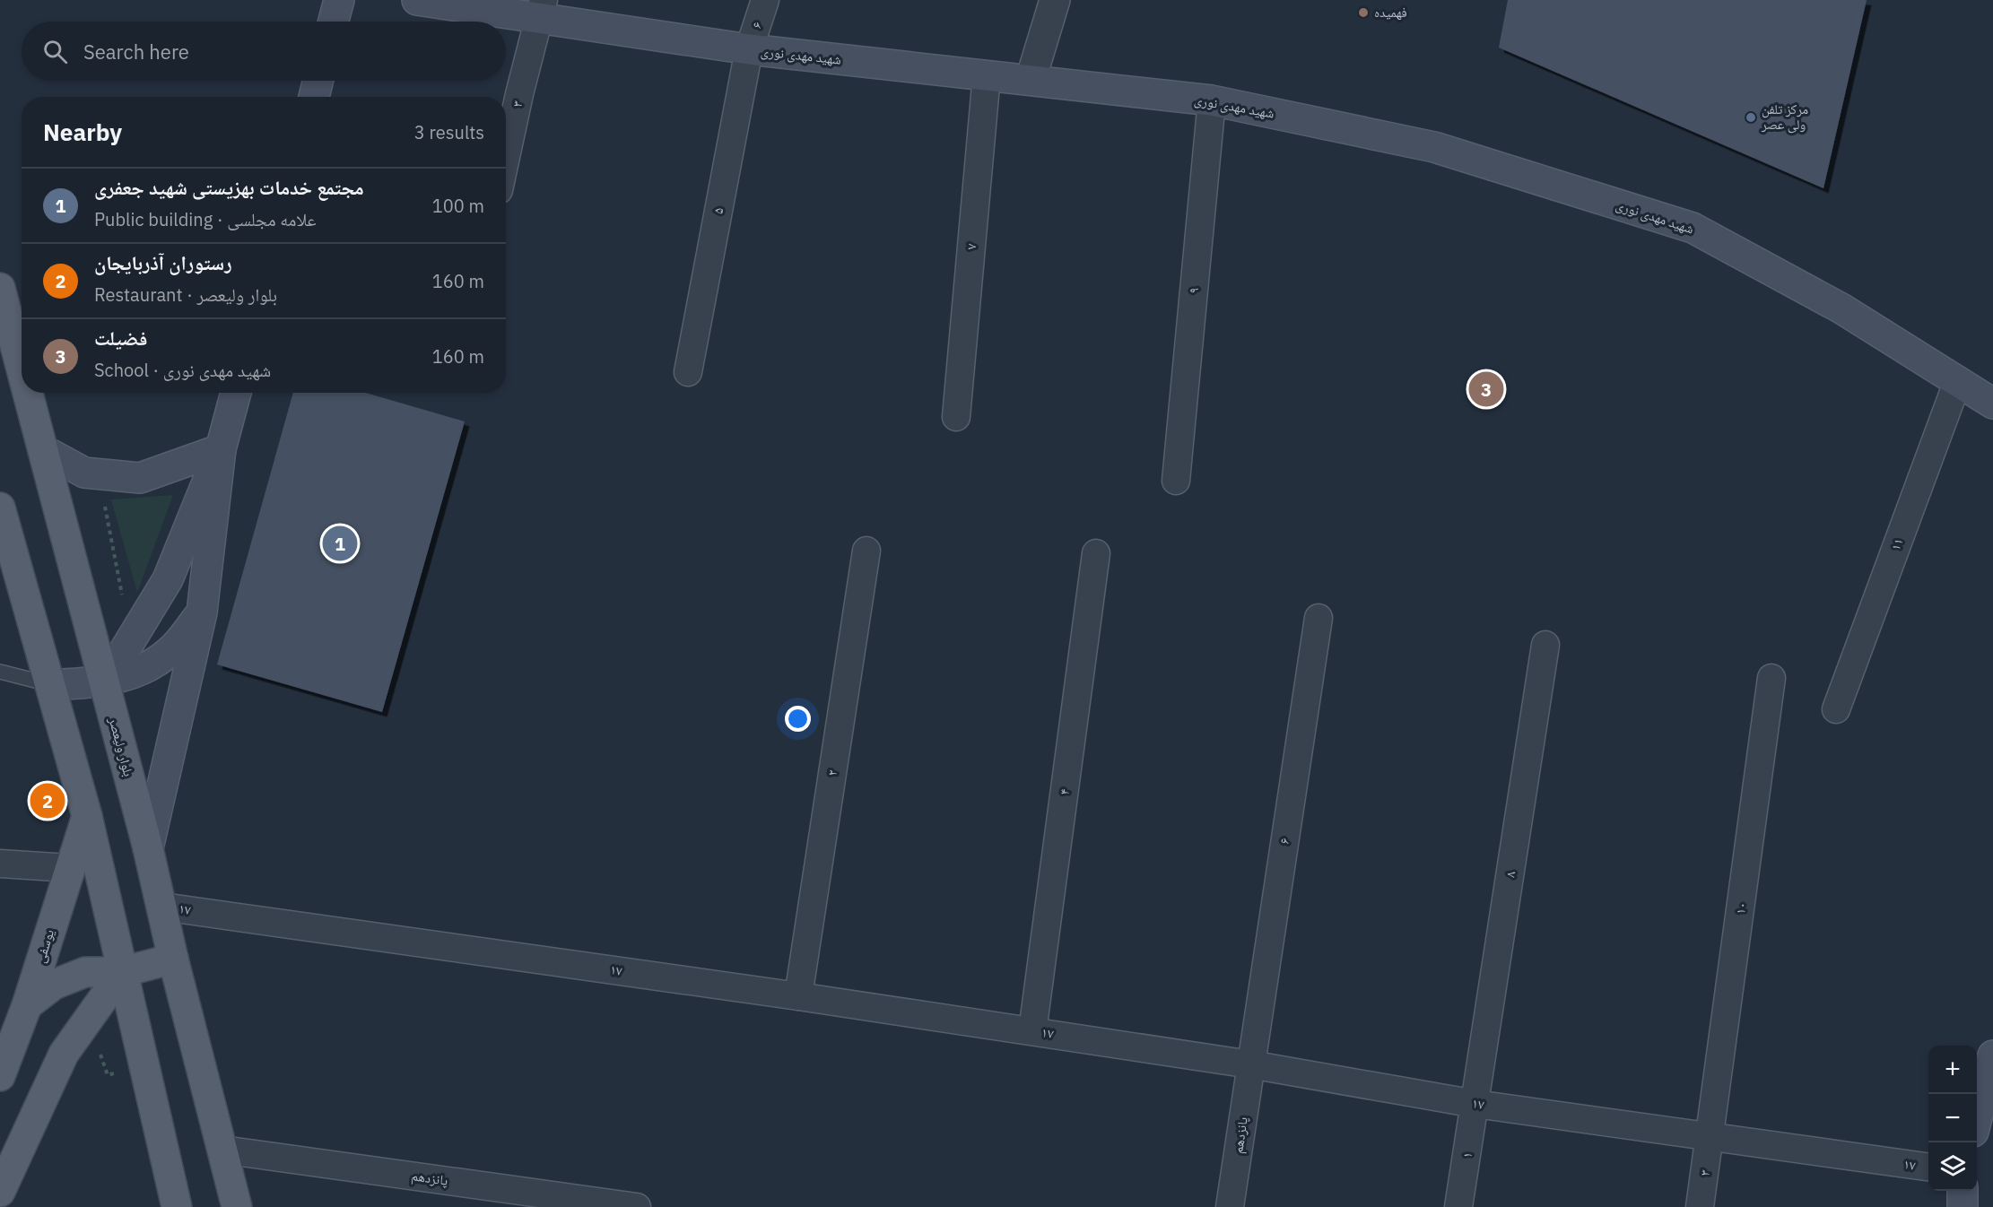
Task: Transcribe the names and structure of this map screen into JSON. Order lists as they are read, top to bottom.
{
  "streets": {
    "main road": ["شهید مهدی نوری", "بلوار ولیعصر", "یوسفی"],
    "street": [
      "۶",
      "۳",
      "۵",
      "۷",
      "۹",
      "۱۱",
      "۲",
      "۴",
      "۸",
      "۱۰",
      "۱۷",
      "پانزدهم",
      "۱"
    ]
  },
  "crossings": [
    ["۶", "شهید مهدی نوری"],
    ["۶", "۵"],
    ["۶", "۱۷"],
    ["۶", "پانزدهم"],
    ["شهید مهدی نوری", "۳"],
    ["شهید مهدی نوری", "۵"],
    ["شهید مهدی نوری", "۷"],
    ["شهید مهدی نوری", "۹"],
    ["شهید مهدی نوری", "۱۱"],
    ["۳", "۱۰"],
    ["۳", "۱۷"],
    ["بلوار ولیعصر", "۱۷"],
    ["بلوار ولیعصر", "پانزدهم"],
    ["۲", "۱۷"],
    ["۴", "۱۷"],
    ["۸", "۱۷"],
    ["۸", "۱"],
    ["۱۰", "۱۷"],
    ["۱۷", "پانزدهم"],
    ["۱۷", "۱"]
  ],
  "places": ["فهمیده", "مرکز تلفن ولی عصر"],
  "page": {
    "search": "Search here",
    "heading": ["Nearby", "3 results"],
    "list": [
      {
        "mark": "1",
        "name": "مجتمع خدمات بهزیستی شهید جعفری",
        "note": "Public building · علامه مجلسی",
        "value": "100 m"
      },
      {
        "mark": "2",
        "name": "رستوران آذربایجان",
        "note": "Restaurant · بلوار ولیعصر",
        "value": "160 m"
      },
      {
        "mark": "3",
        "name": "فضیلت",
        "note": "School · شهید مهدی نوری",
        "value": "160 m"
      }
    ],
    "pins": ["3", "1", "2"],
    "map_buttons": ["+", "−"]
  }
}
